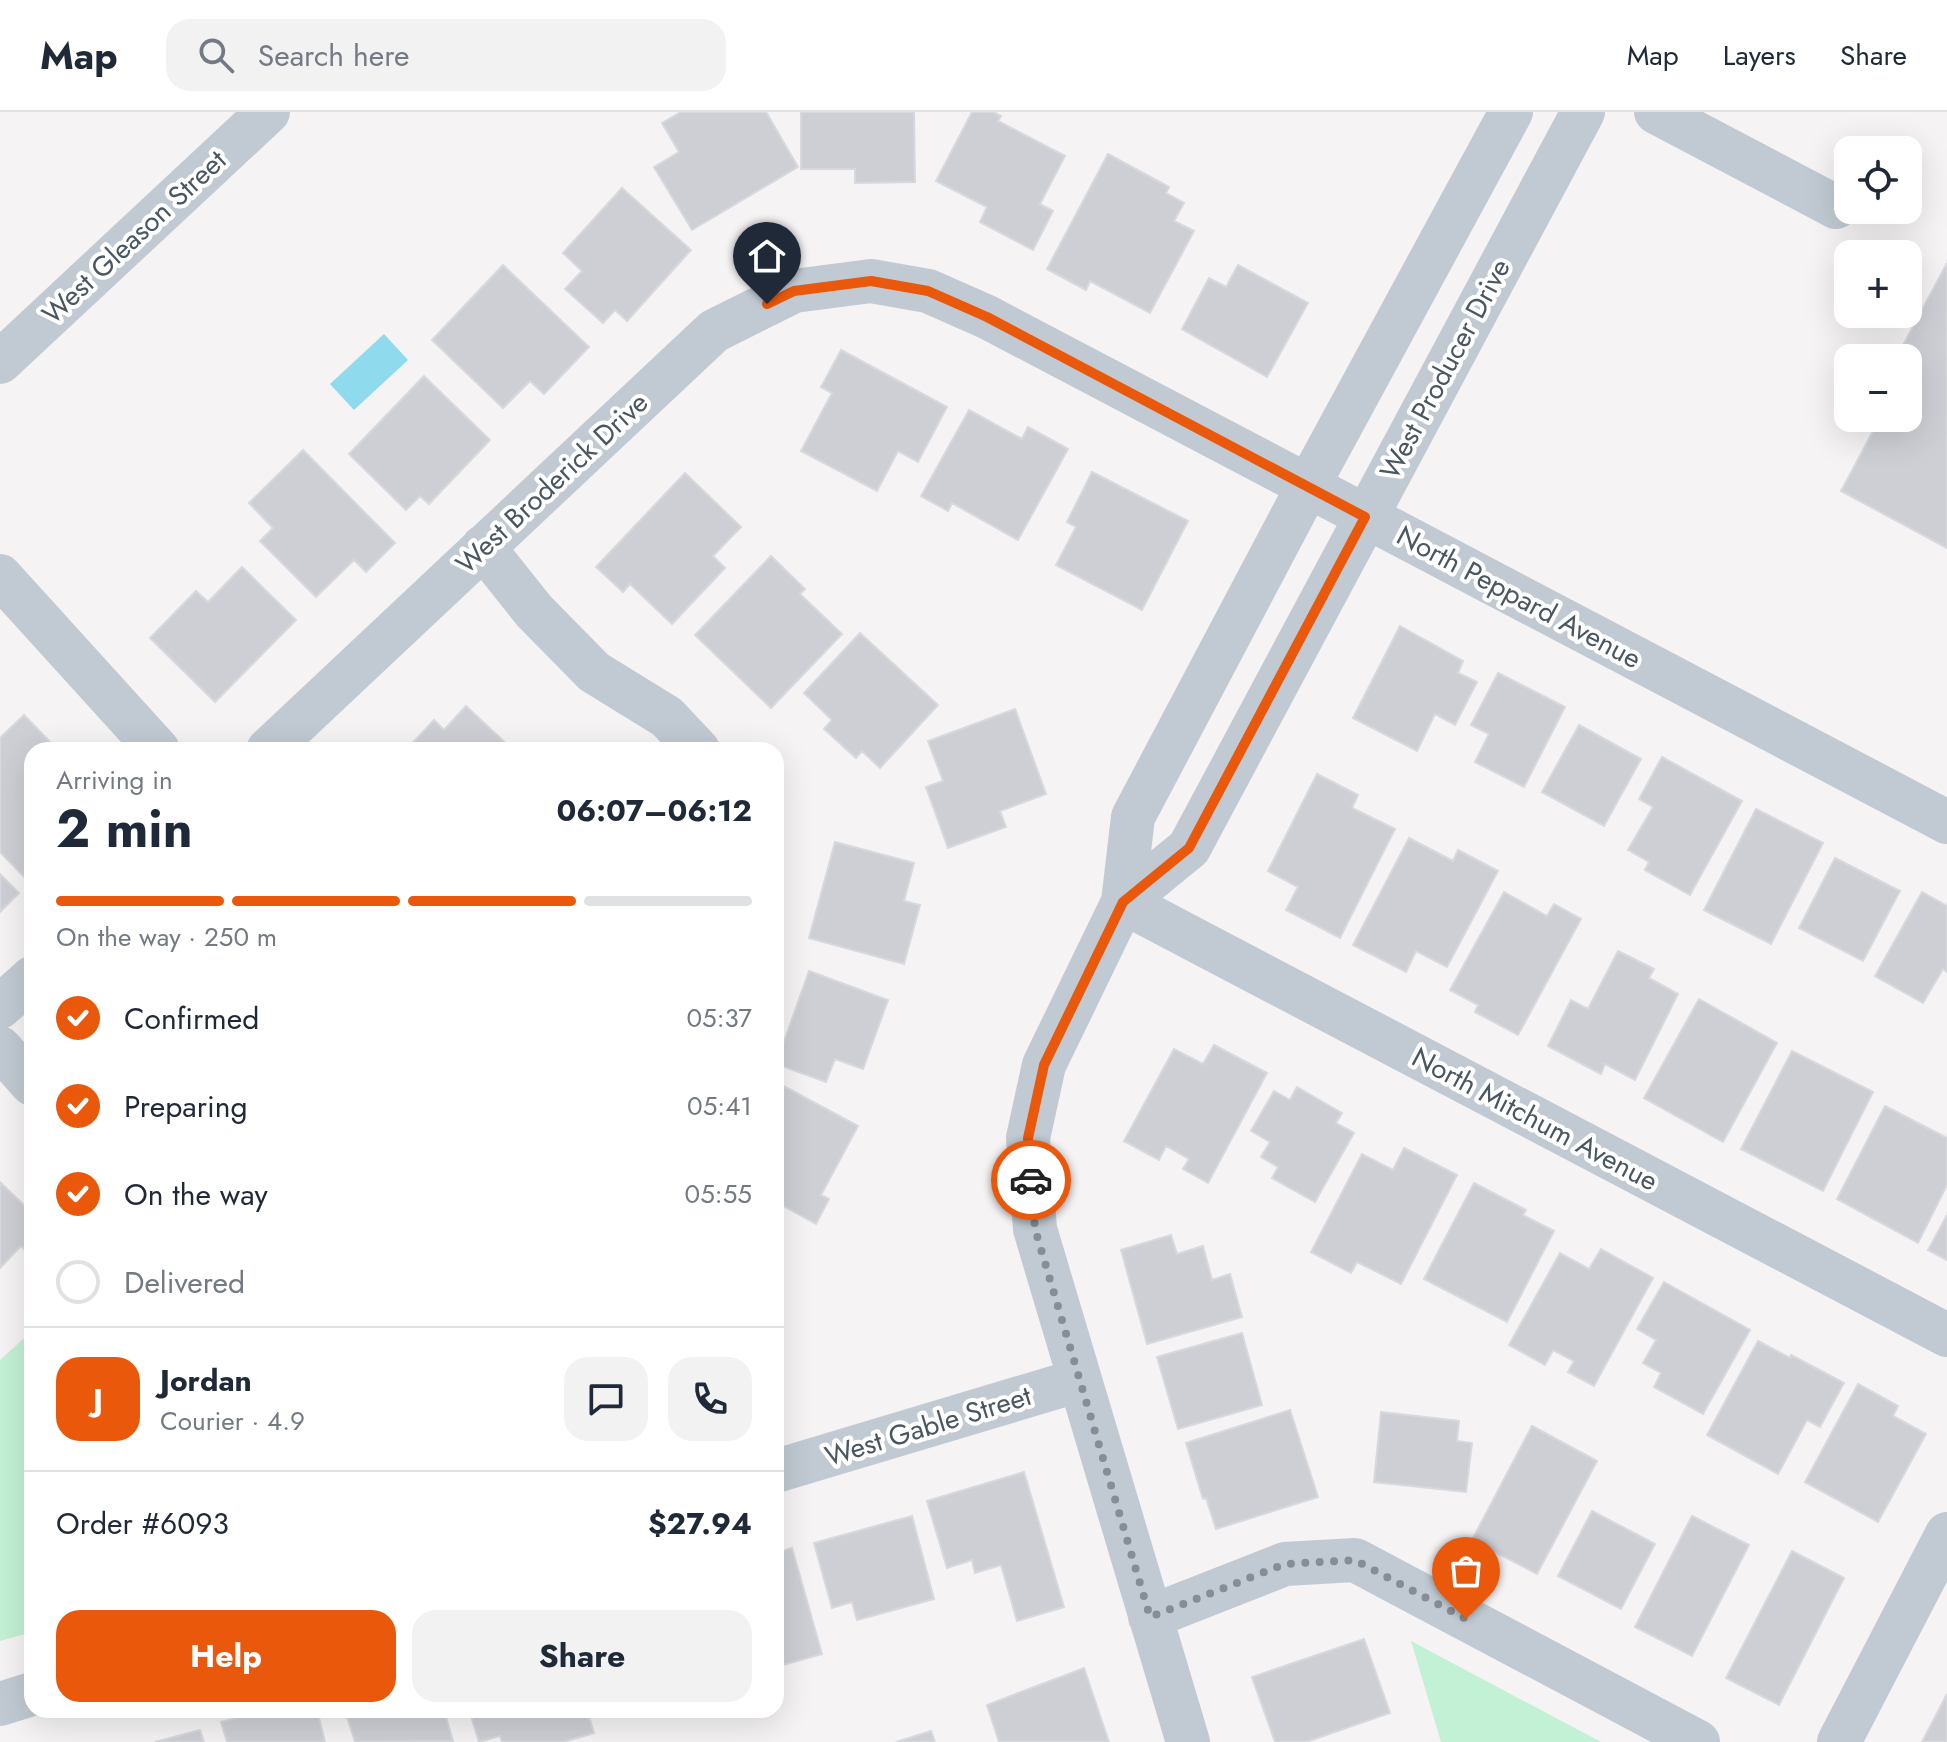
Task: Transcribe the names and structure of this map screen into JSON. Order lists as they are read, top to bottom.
{
  "streets": {
    "street": [
      "West Gleason Street",
      "West Producer Drive",
      "West Broderick Drive",
      "North Peppard Avenue",
      "North Mitchum Avenue",
      "West Gable Street"
    ]
  },
  "crossings": [
    ["West Producer Drive", "North Peppard Avenue"],
    ["West Producer Drive", "North Mitchum Avenue"],
    ["West Producer Drive", "West Gable Street"],
    ["West Broderick Drive", "North Peppard Avenue"]
  ],
  "page": {
    "header": "Map",
    "search": "Search here",
    "nav": ["Map", "Layers", "Share"],
    "map_buttons": ["+", "−"],
    "heading": ["2 min", "Arriving in", "06:07–06:12"],
    "panel": [
      "Jordan",
      "Courier · 4.9",
      "Order #6093",
      "$27.94"
    ],
    "bar": "On the way · 250 m",
    "list": [
      ["Confirmed", "05:37"],
      ["Preparing", "05:41"],
      ["On the way", "05:55"],
      "Delivered"
    ],
    "round": "J",
    "buttons": ["Help", "Share"]
  }
}
